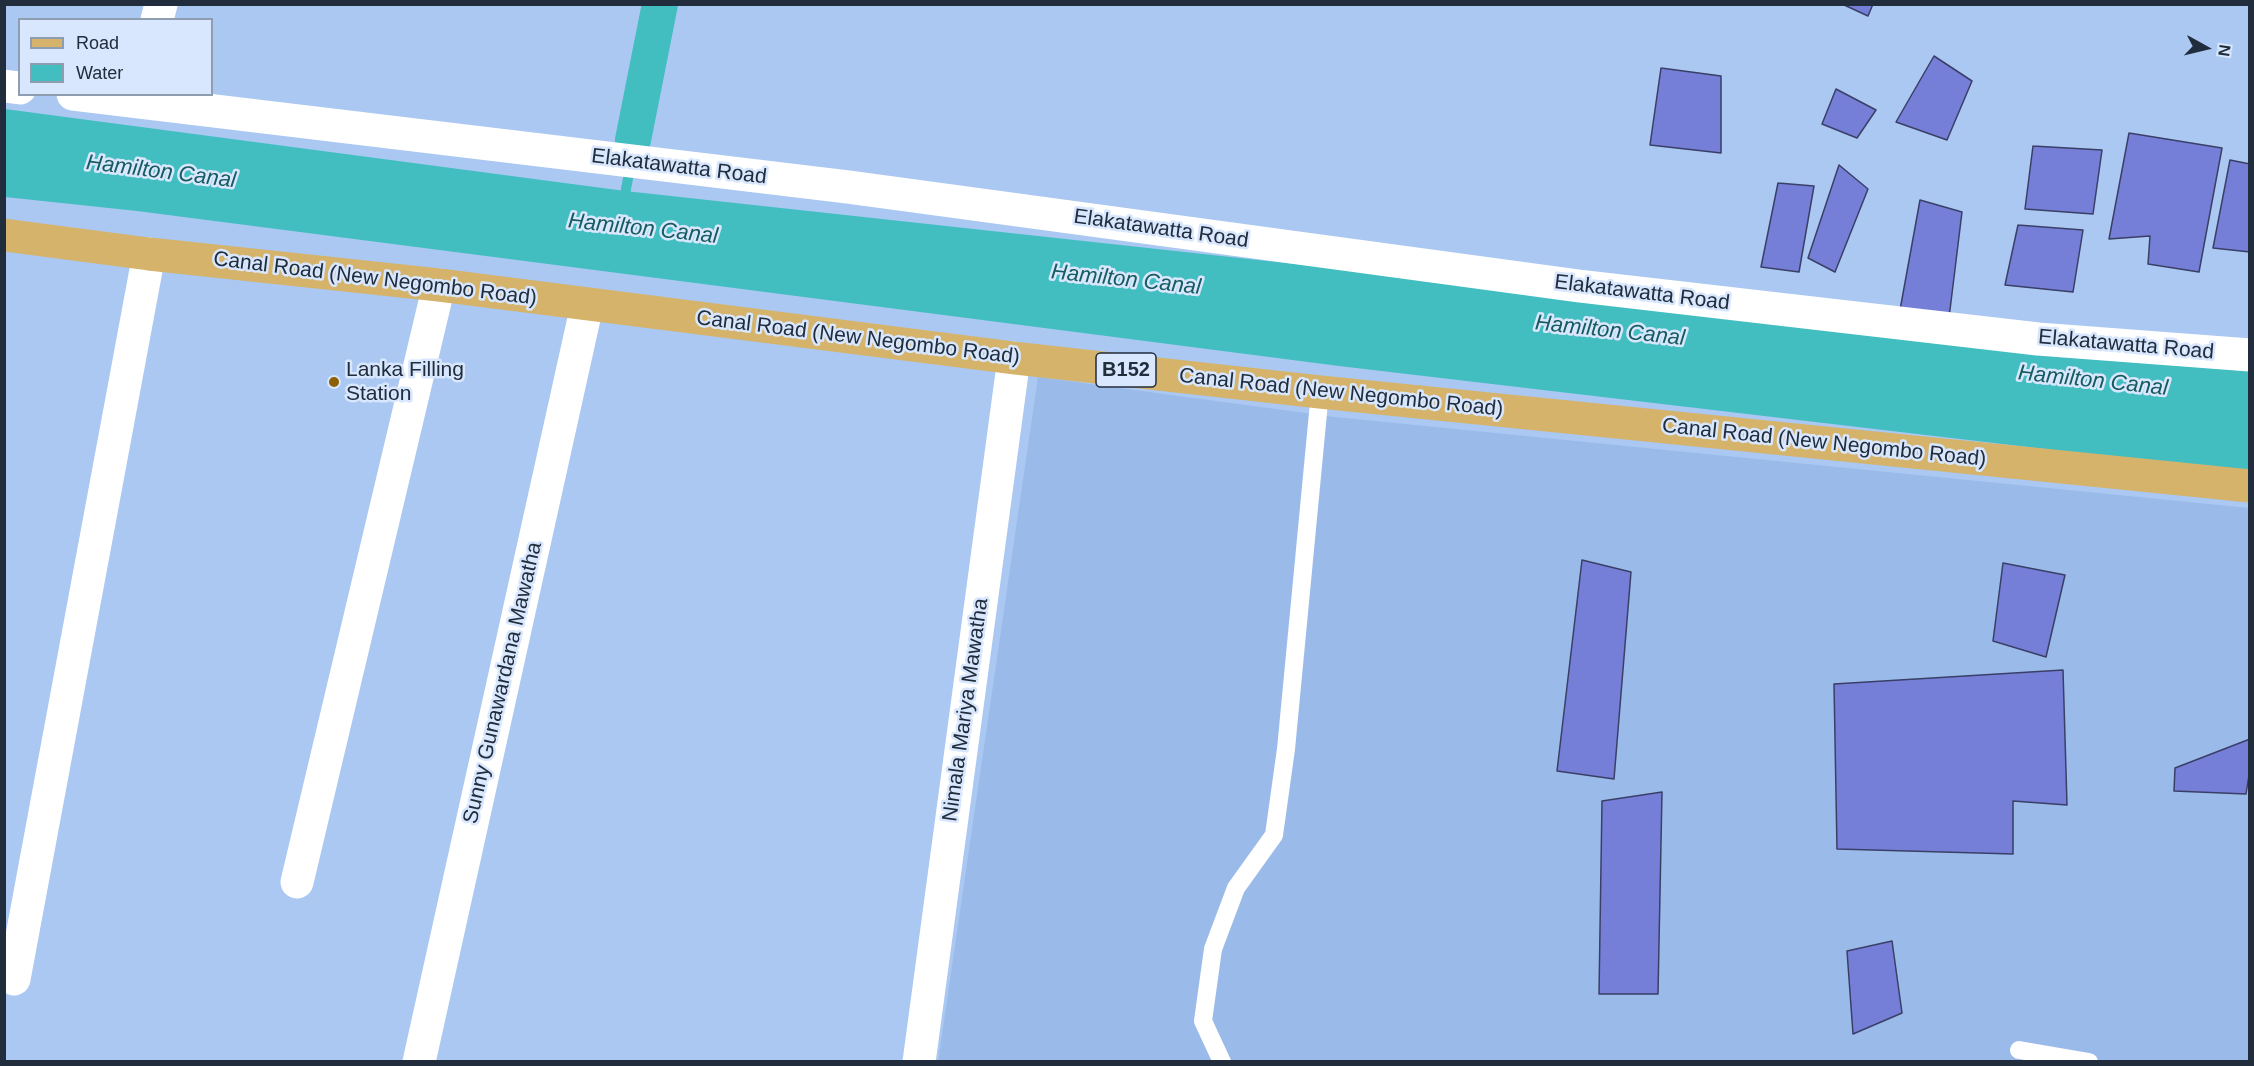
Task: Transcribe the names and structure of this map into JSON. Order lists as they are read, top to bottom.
{
  "streets": {
    "main road": ["Canal Road (New Negombo Road)", "B152"],
    "street": ["Elakatawatta Road", "Sunny Gunawardana Mawatha", "Nimala Mariya Mawatha"]
  },
  "crossings": [
    ["Canal Road (New Negombo Road)", "Sunny Gunawardana Mawatha"],
    ["Canal Road (New Negombo Road)", "Nimala Mariya Mawatha"]
  ],
  "water": ["Hamilton Canal"],
  "places": ["Lanka Filling Station"],
  "legend": ["Road", "Water"],
  "north": "right"
}
